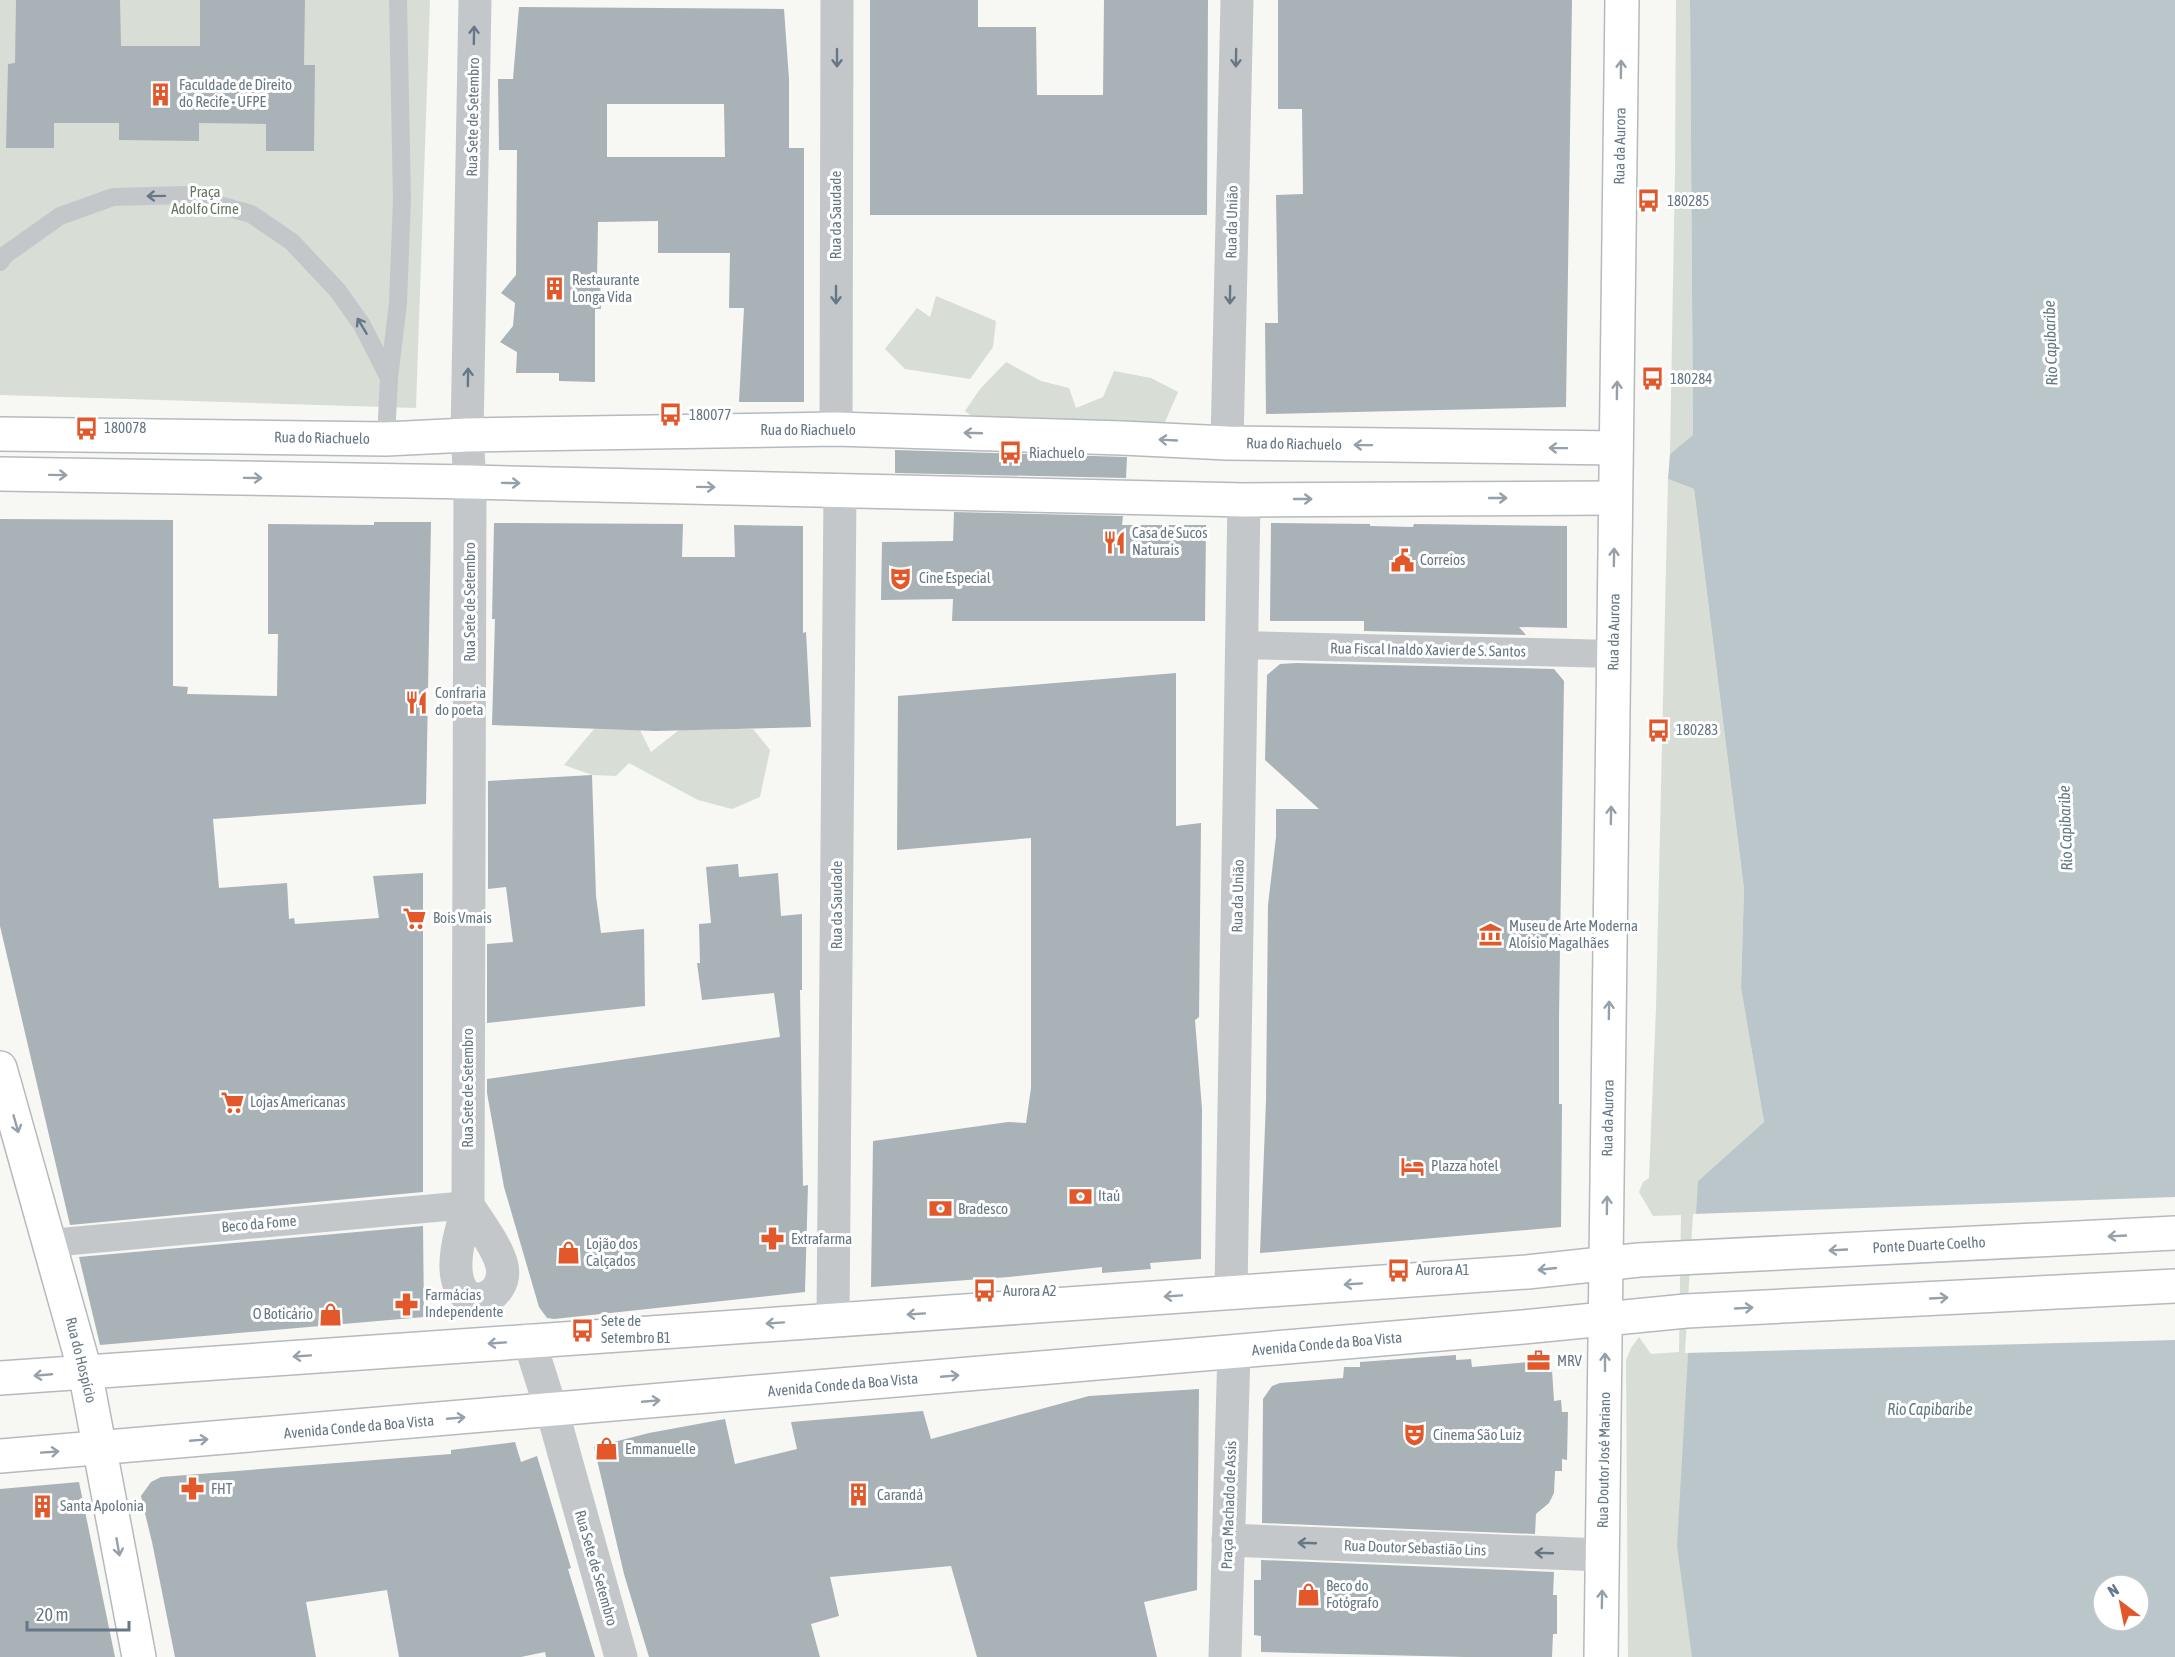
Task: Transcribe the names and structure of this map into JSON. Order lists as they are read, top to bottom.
{
  "streets": {
    "main road": [
      "Rua da Aurora",
      "Rua do Riachuelo",
      "Ponte Duarte Coelho",
      "Avenida Conde da Boa Vista",
      "Rua do Hospício",
      "Rua Doutor José Mariano"
    ],
    "street": [
      "Rua Sete de Setembro",
      "Rua da Saudade",
      "Rua da União",
      "Rua Fiscal Inaldo Xavier de S. Santos",
      "Beco da Fome",
      "Praça Machado de Assis",
      "Rua Doutor Sebastião Lins"
    ]
  },
  "crossings": [
    ["Rua Sete de Setembro", "Rua do Riachuelo"],
    ["Rua Sete de Setembro", "Beco da Fome"],
    ["Rua Sete de Setembro", "Avenida Conde da Boa Vista"],
    ["Rua da Aurora", "Rua do Riachuelo"],
    ["Rua da Aurora", "Rua Fiscal Inaldo Xavier de S. Santos"],
    ["Rua da Aurora", "Ponte Duarte Coelho"],
    ["Rua da Aurora", "Rua Doutor José Mariano"],
    ["Rua da Saudade", "Rua do Riachuelo"],
    ["Rua da União", "Rua do Riachuelo"],
    ["Rua da União", "Rua Fiscal Inaldo Xavier de S. Santos"],
    ["Beco da Fome", "Rua do Hospício"],
    ["Ponte Duarte Coelho", "Rua Doutor José Mariano"],
    ["Avenida Conde da Boa Vista", "Rua do Hospício"],
    ["Avenida Conde da Boa Vista", "Rua Doutor José Mariano"],
    ["Avenida Conde da Boa Vista", "Praça Machado de Assis"],
    ["Rua Doutor José Mariano", "Rua Doutor Sebastião Lins"],
    ["Praça Machado de Assis", "Rua Doutor Sebastião Lins"]
  ],
  "one_way": [
    "Rua da Aurora",
    "Rua da União",
    "Ponte Duarte Coelho",
    "Rua do Hospício",
    "Rua Doutor José Mariano",
    "Rua Doutor Sebastião Lins"
  ],
  "water": ["Rio Capibaribe"],
  "parks": ["Praça Adolfo Cirne"],
  "places": {
    "building": [
      "Faculdade de Direito do Recife - UFPE",
      "Restaurante Longa Vida",
      "Carandá",
      "Santa Apolonia"
    ],
    "bus stop": [
      "180285",
      "180284",
      "180077",
      "180078",
      "Riachuelo",
      "180283",
      "Aurora A1",
      "Aurora A2",
      "Sete de Setembro B1"
    ],
    "restaurant": ["Casa de Sucos Naturais", "Confraria do poeta"],
    "public building": ["Correios"],
    "theatre": ["Cine Especial", "Cinema São Luiz"],
    "supermarket": ["Bois Vmais", "Lojas Americanas"],
    "museum": ["Museu de Arte Moderna Aloísio Magalhães"],
    "hotel": ["Plazza hotel"],
    "bank": ["Itaú", "Bradesco"],
    "pharmacy": ["Extrafarma", "Farmácias Independente", "FHT"],
    "shop": [
      "Lojão dos Calçados",
      "O Boticário",
      "Emmanuelle",
      "Beco do Fotógrafo"
    ],
    "office": ["MRV"]
  },
  "scale_bar": "20 m",
  "north": "top left"
}
